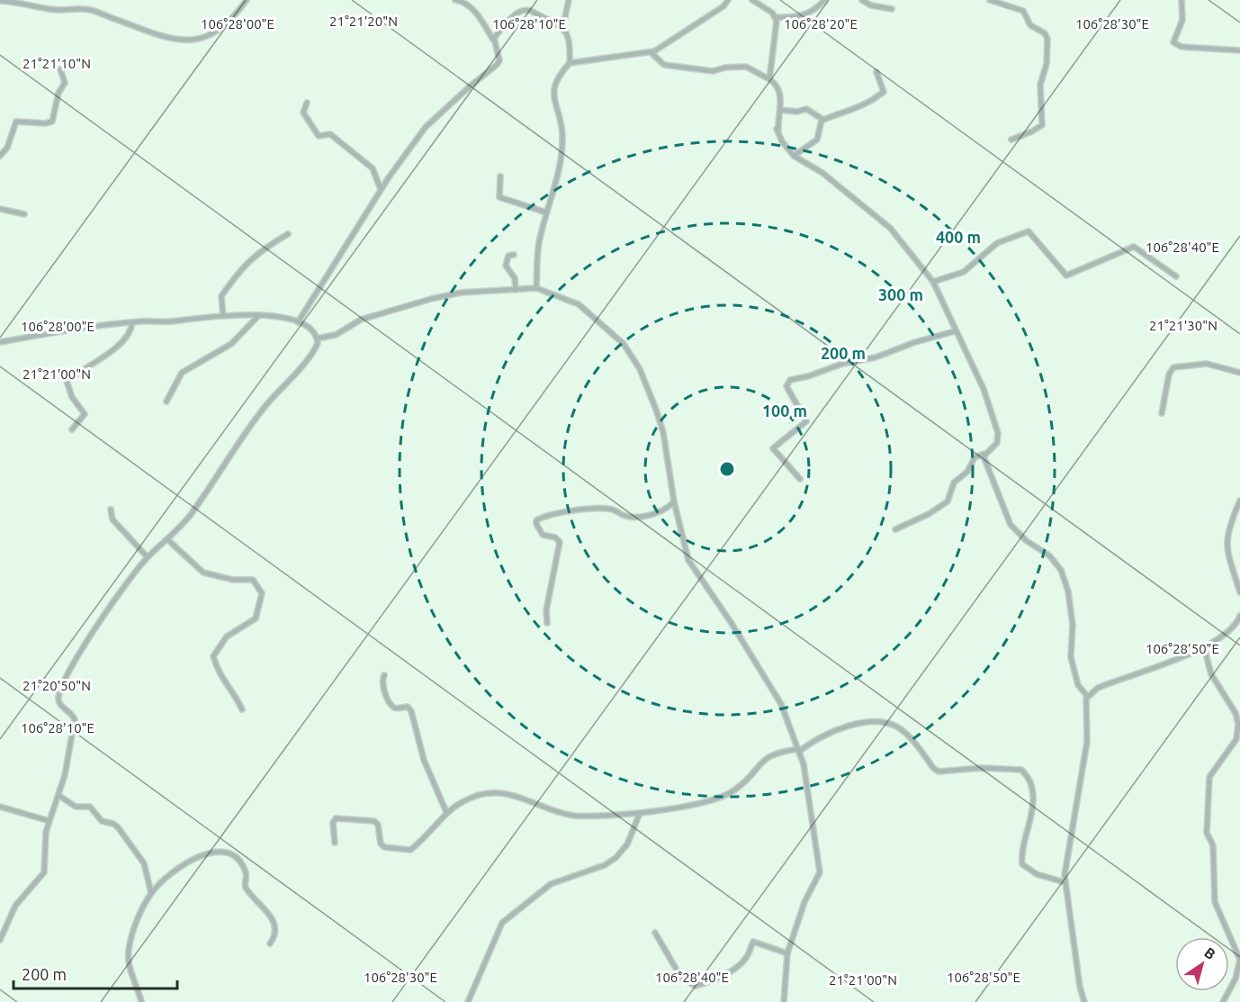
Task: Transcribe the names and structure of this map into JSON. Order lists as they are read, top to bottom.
{
  "scale_bar": "200 m",
  "north": "top right",
  "coordinates": [
    "21°21'20\"N",
    "106°28'00\"E",
    "106°28'10\"E",
    "106°28'20\"E",
    "106°28'30\"E",
    "21°21'10\"N",
    "106°28'40\"E",
    "21°21'30\"N",
    "21°21'00\"N",
    "106°28'50\"E",
    "21°20'50\"N"
  ],
  "rings": [
    "400 m",
    "300 m",
    "200 m",
    "100 m"
  ]
}
